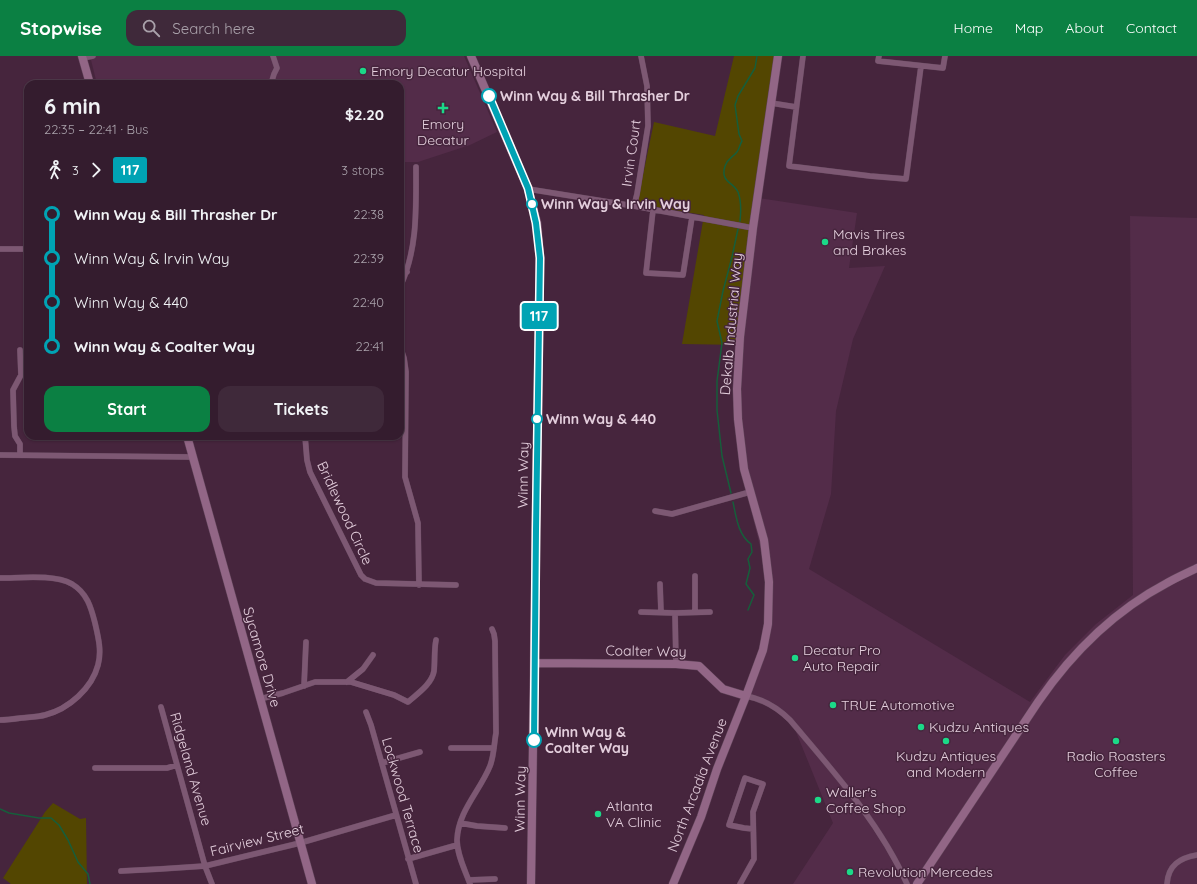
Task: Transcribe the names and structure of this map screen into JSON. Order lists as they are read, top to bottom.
{
  "streets": {
    "street": [
      "Irvin Court",
      "Dekalb Industrial Way",
      "Winn Way",
      "Bridlewood Circle",
      "Coalter Way",
      "Sycamore Drive",
      "Ridgeland Avenue",
      "North Arcadia Avenue",
      "Lockwood Terrace",
      "Fairview Street"
    ]
  },
  "crossings": [
    ["Dekalb Industrial Way", "Coalter Way"],
    ["Dekalb Industrial Way", "North Arcadia Avenue"],
    ["Winn Way", "Coalter Way"],
    ["Coalter Way", "North Arcadia Avenue"],
    ["Sycamore Drive", "Fairview Street"],
    ["Ridgeland Avenue", "Fairview Street"],
    ["Lockwood Terrace", "Fairview Street"]
  ],
  "places": {
    "other": [
      "Emory Decatur Hospital",
      "Winn Way & Bill Thrasher Dr",
      "Winn Way & Irvin Way",
      "Mavis Tires and Brakes",
      "Winn Way & 440",
      "Decatur Pro Auto Repair",
      "TRUE Automotive",
      "Kudzu Antiques",
      "Winn Way & Coalter Way",
      "Kudzu Antiques and Modern",
      "Radio Roasters Coffee",
      "Waller's Coffee Shop",
      "Atlanta VA Clinic",
      "Revolution Mercedes"
    ],
    "health": ["Emory Decatur"]
  },
  "lines": ["bus line 117"],
  "page": {
    "header": "Stopwise",
    "search": "Search here",
    "nav": [
      "Home",
      "Map",
      "About",
      "Contact"
    ],
    "on_map": "117",
    "heading": ["6 min", "22:35 – 22:41 · Bus", "$2.20"],
    "legs": ["3", "117", "3 stops"],
    "list": [
      {
        "name": "Winn Way & Bill Thrasher Dr",
        "value": "22:38"
      },
      {
        "name": "Winn Way & Irvin Way",
        "value": "22:39"
      },
      {
        "name": "Winn Way & 440",
        "value": "22:40"
      },
      {
        "name": "Winn Way & Coalter Way",
        "value": "22:41"
      }
    ],
    "buttons": ["Start", "Tickets"]
  }
}
